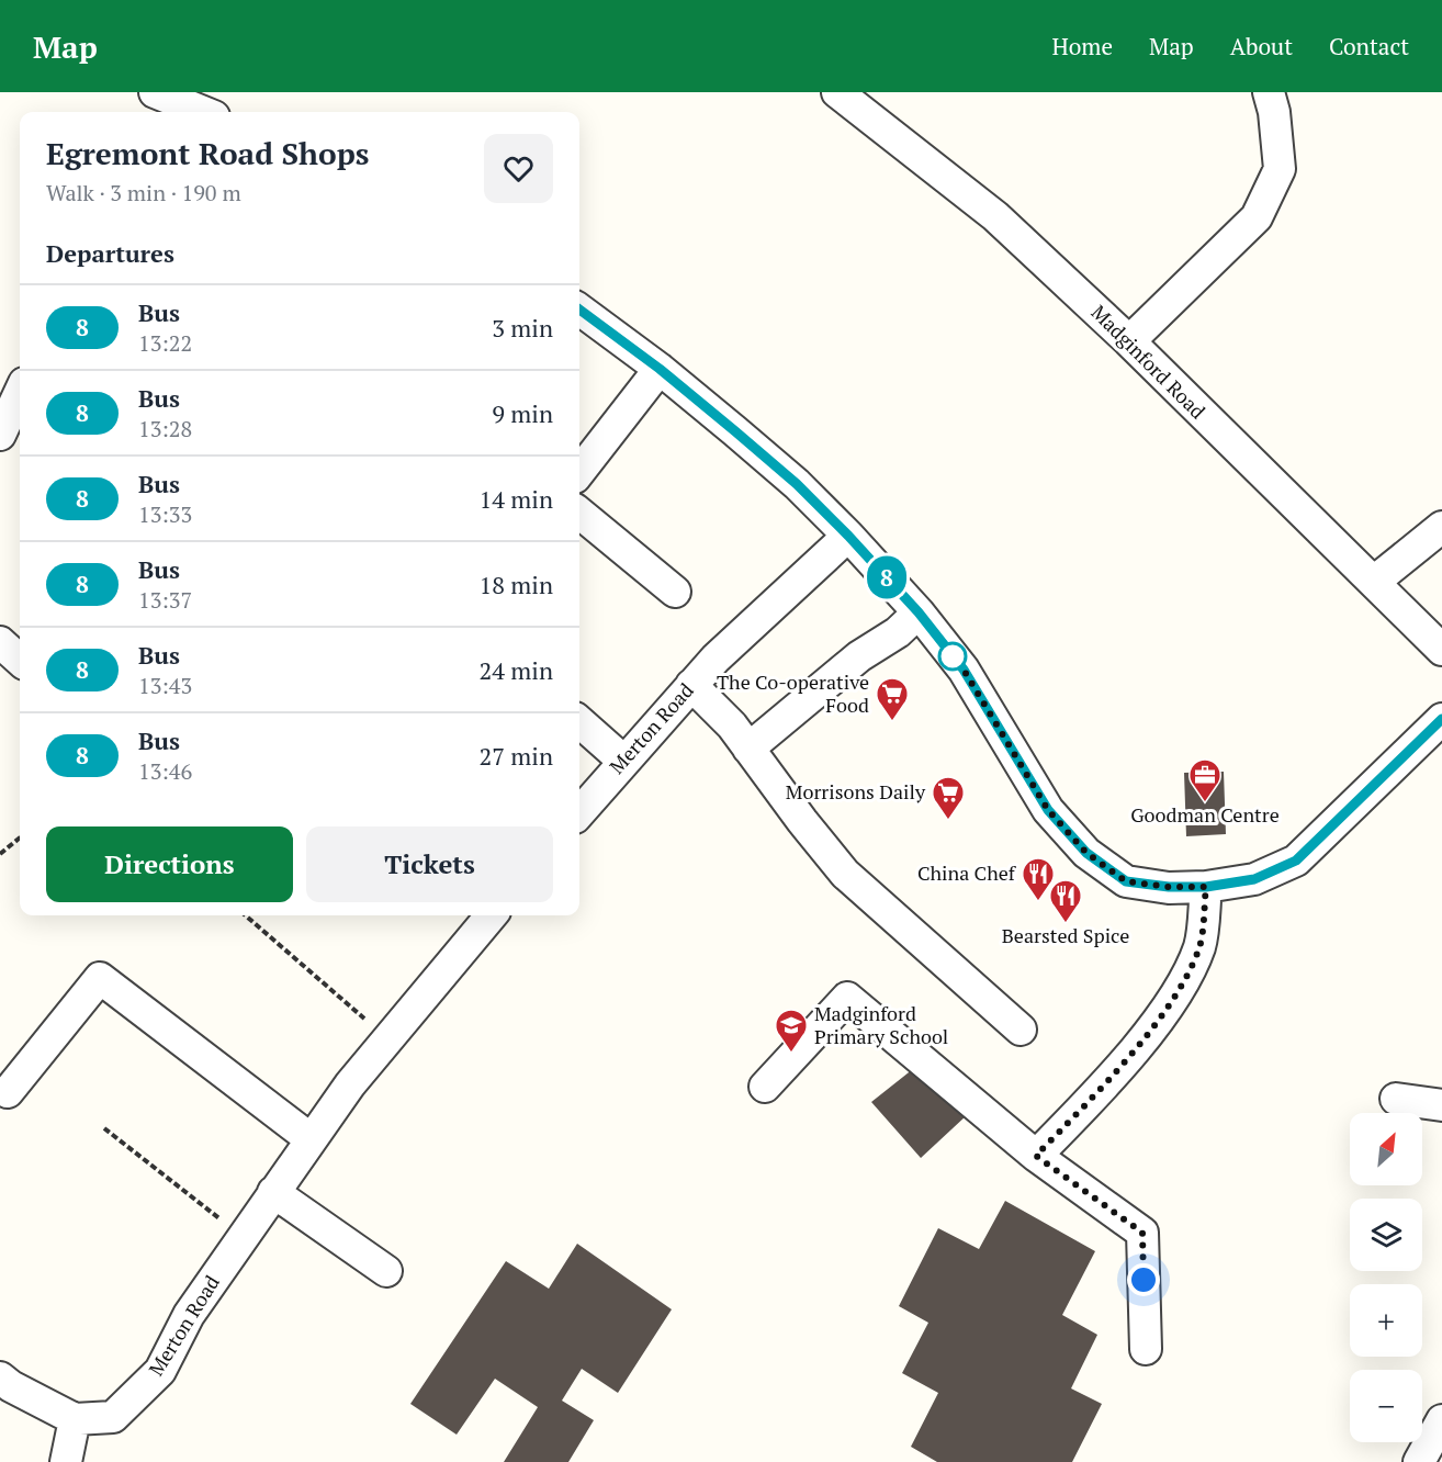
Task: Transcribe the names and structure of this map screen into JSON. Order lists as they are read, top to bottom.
{
  "streets": {
    "street": ["Madginford Road", "Merton Road"]
  },
  "places": {
    "supermarket": ["The Co-operative Food", "Morrisons Daily"],
    "office": ["Goodman Centre"],
    "restaurant": ["China Chef", "Bearsted Spice"],
    "school or university": ["Madginford Primary School"]
  },
  "lines": ["bus line 8"],
  "north": "top right",
  "page": {
    "header": "Map",
    "nav": [
      "Home",
      "Map",
      "About",
      "Contact"
    ],
    "on_map": "8",
    "heading": [
      ["Egremont Road Shops", "Walk · 3 min · 190 m"],
      "Departures"
    ],
    "list": [
      {
        "mark": "8",
        "name": "Bus",
        "note": "13:22",
        "value": "3 min"
      },
      {
        "mark": "8",
        "name": "Bus",
        "note": "13:28",
        "value": "9 min"
      },
      {
        "mark": "8",
        "name": "Bus",
        "note": "13:33",
        "value": "14 min"
      },
      {
        "mark": "8",
        "name": "Bus",
        "note": "13:37",
        "value": "18 min"
      },
      {
        "mark": "8",
        "name": "Bus",
        "note": "13:43",
        "value": "24 min"
      },
      {
        "mark": "8",
        "name": "Bus",
        "note": "13:46",
        "value": "27 min"
      }
    ],
    "buttons": ["Directions", "Tickets"],
    "map_buttons": ["+", "−"]
  }
}
